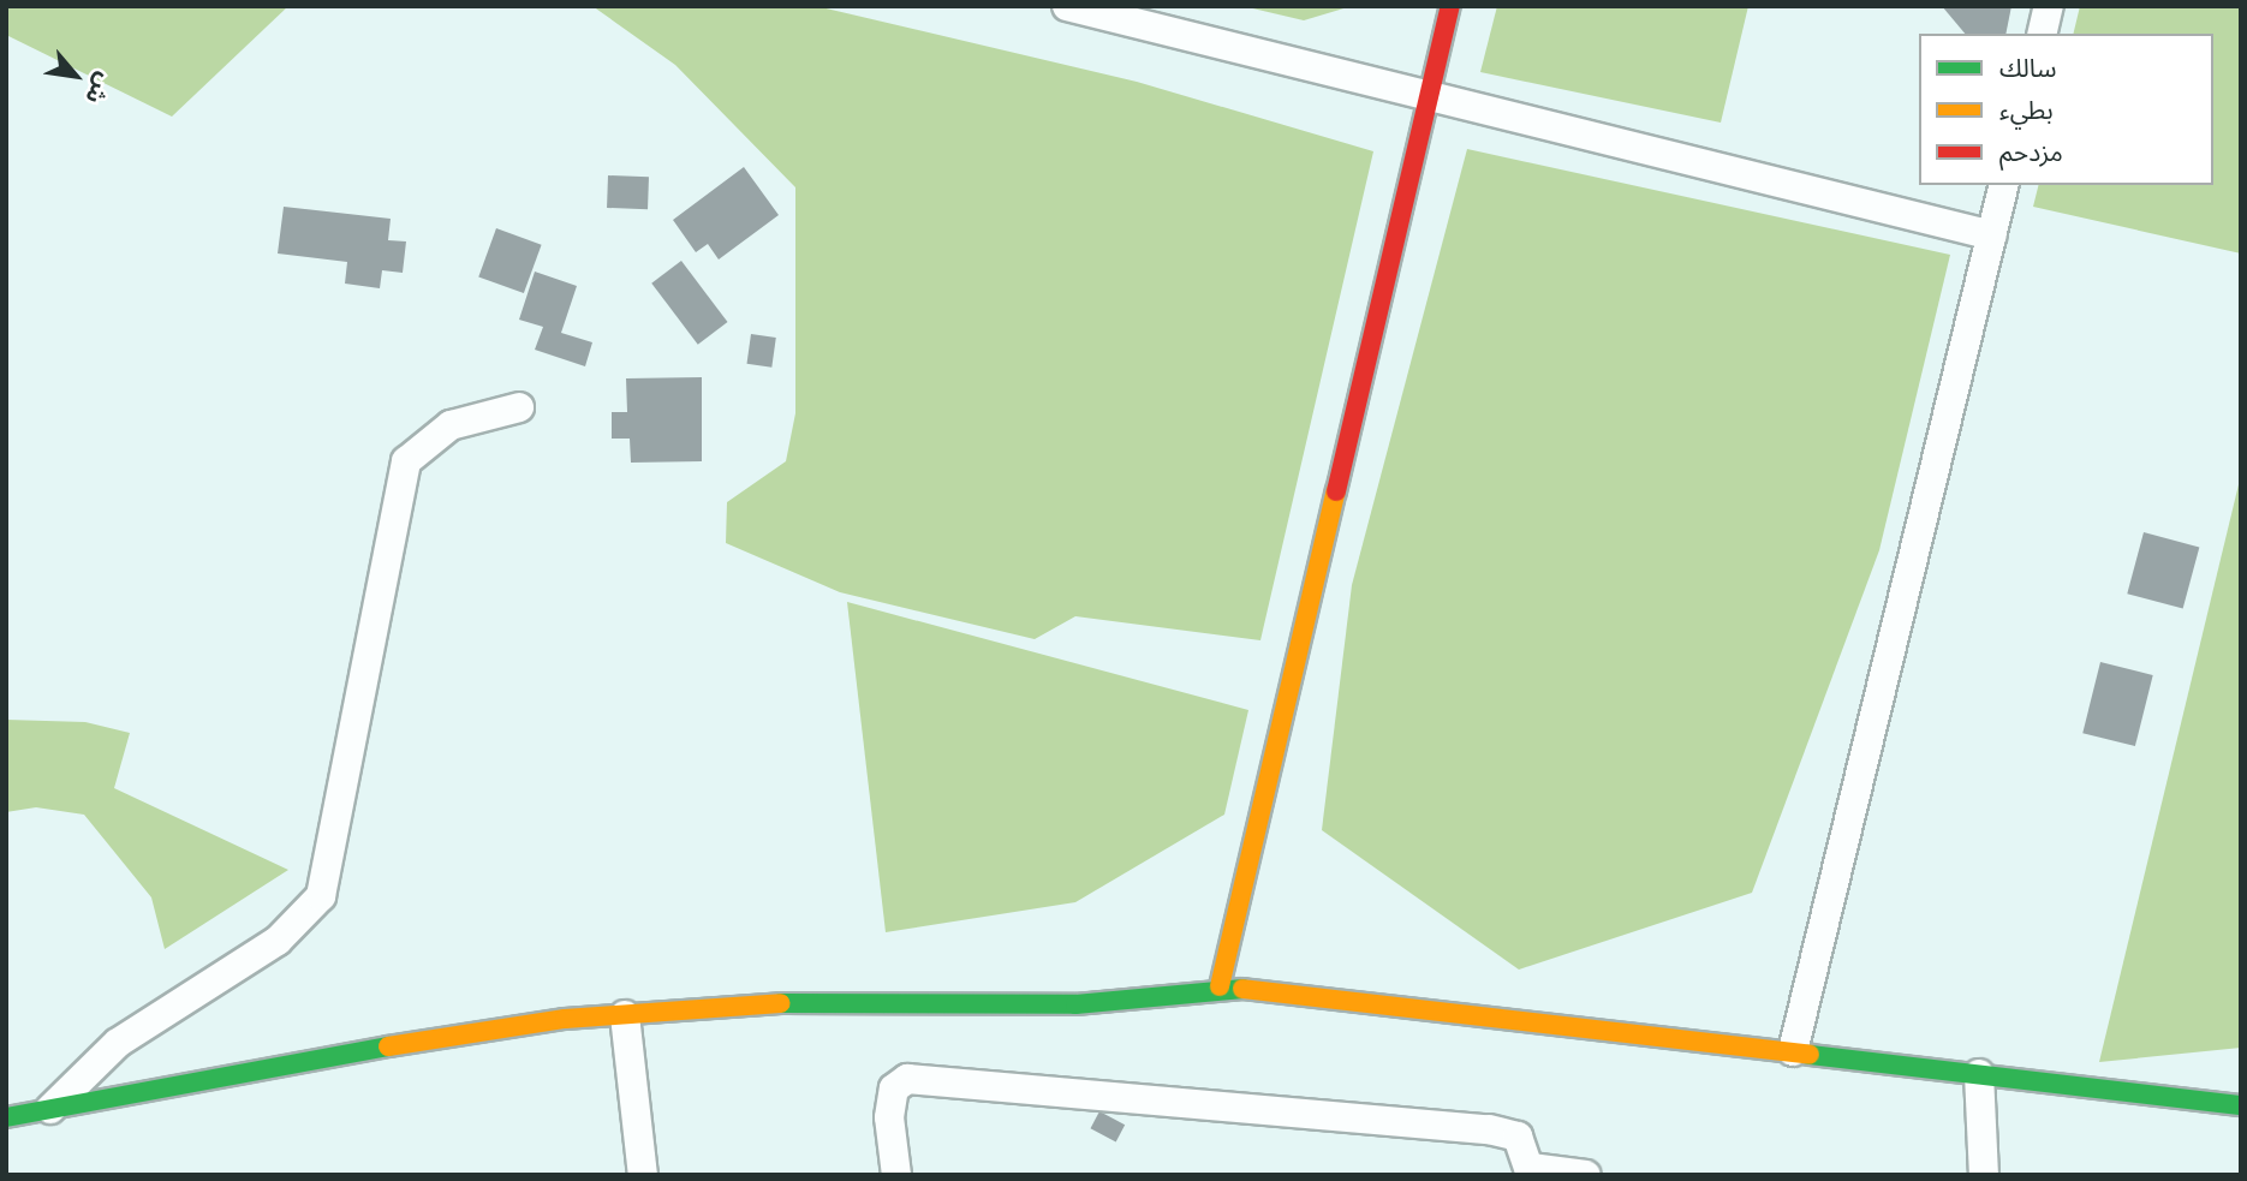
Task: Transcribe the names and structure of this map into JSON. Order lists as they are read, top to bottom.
{
  "legend": ["سالك", "بطيء", "مزدحم"],
  "north": "bottom right"
}
